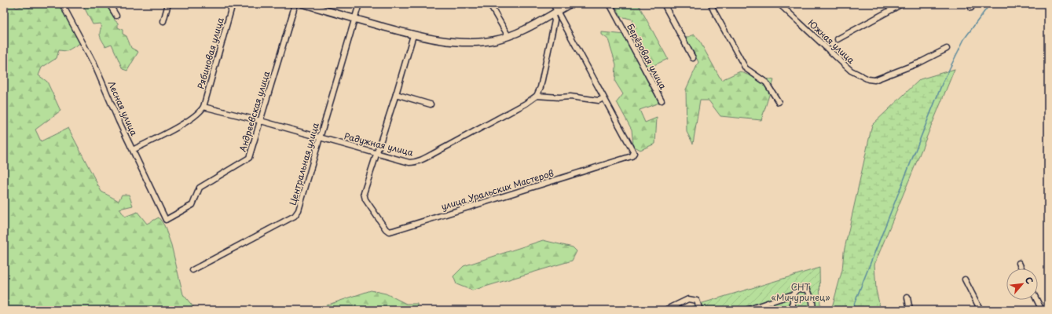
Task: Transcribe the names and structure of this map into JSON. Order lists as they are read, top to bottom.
{
  "streets": {
    "street": [
      "Южная улица",
      "Рябиновая улица",
      "Берёзовая улица",
      "Лесная улица",
      "Андреевская улица",
      "Радужная улица",
      "Центральная улица",
      "улица Уральских Мастеров"
    ]
  },
  "crossings": [
    ["Рябиновая улица", "Радужная улица"],
    ["Лесная улица", "Андреевская улица"],
    ["Андреевская улица", "Радужная улица"],
    ["Радужная улица", "Центральная улица"],
    ["Радужная улица", "улица Уральских Мастеров"]
  ],
  "parks": ["СНТ «Мичуринец»"],
  "north": "top right"
}
